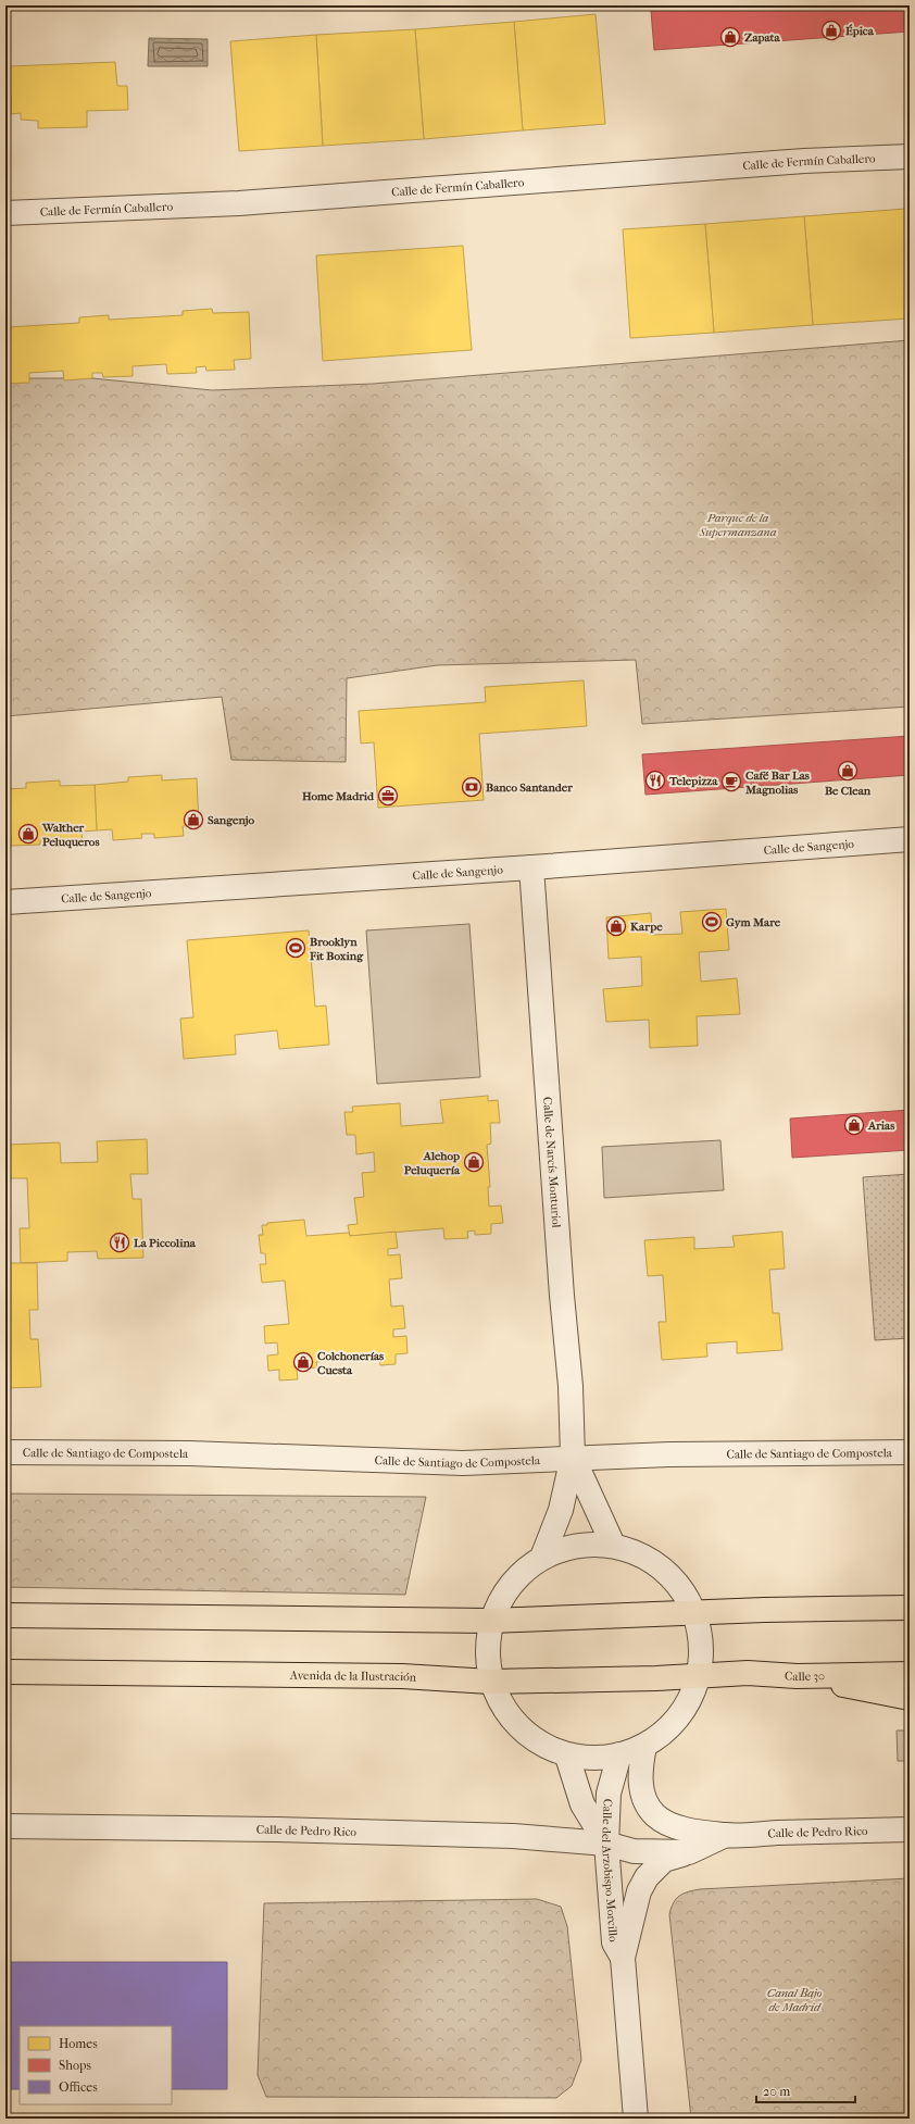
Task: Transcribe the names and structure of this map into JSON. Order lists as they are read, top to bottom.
{
  "streets": {
    "highway": ["Calle 30", "Avenida de la Ilustración"],
    "street": [
      "Calle de Fermín Caballero",
      "Calle de Sangenjo",
      "Calle de Narcís Monturiol",
      "Calle de Santiago de Compostela",
      "Calle de Pedro Rico",
      "Calle del Arzobispo Morcillo"
    ]
  },
  "crossings": [
    ["Calle de Sangenjo", "Calle de Narcís Monturiol"],
    ["Calle de Narcís Monturiol", "Calle de Santiago de Compostela"],
    ["Calle 30", "Avenida de la Ilustración"],
    ["Calle de Pedro Rico", "Calle del Arzobispo Morcillo"]
  ],
  "parks": ["Parque de la Supermanzana", "Canal Bajo de Madrid"],
  "places": {
    "shop": [
      "Épica",
      "Zapata",
      "Be Clean",
      "Sangenjo",
      "Walther Peluqueros",
      "Karpe",
      "Arias",
      "Alehop Peluquería",
      "Colchonerías Cuesta"
    ],
    "restaurant": ["Telepizza", "La Piccolina"],
    "cafe": ["Café Bar Las Magnolias"],
    "bank": ["Banco Santander"],
    "office": ["Home Madrid"],
    "sports": ["Gym Mare", "Brooklyn Fit Boxing"]
  },
  "legend": ["Homes", "Shops", "Offices"],
  "scale_bar": "20 m"
}
